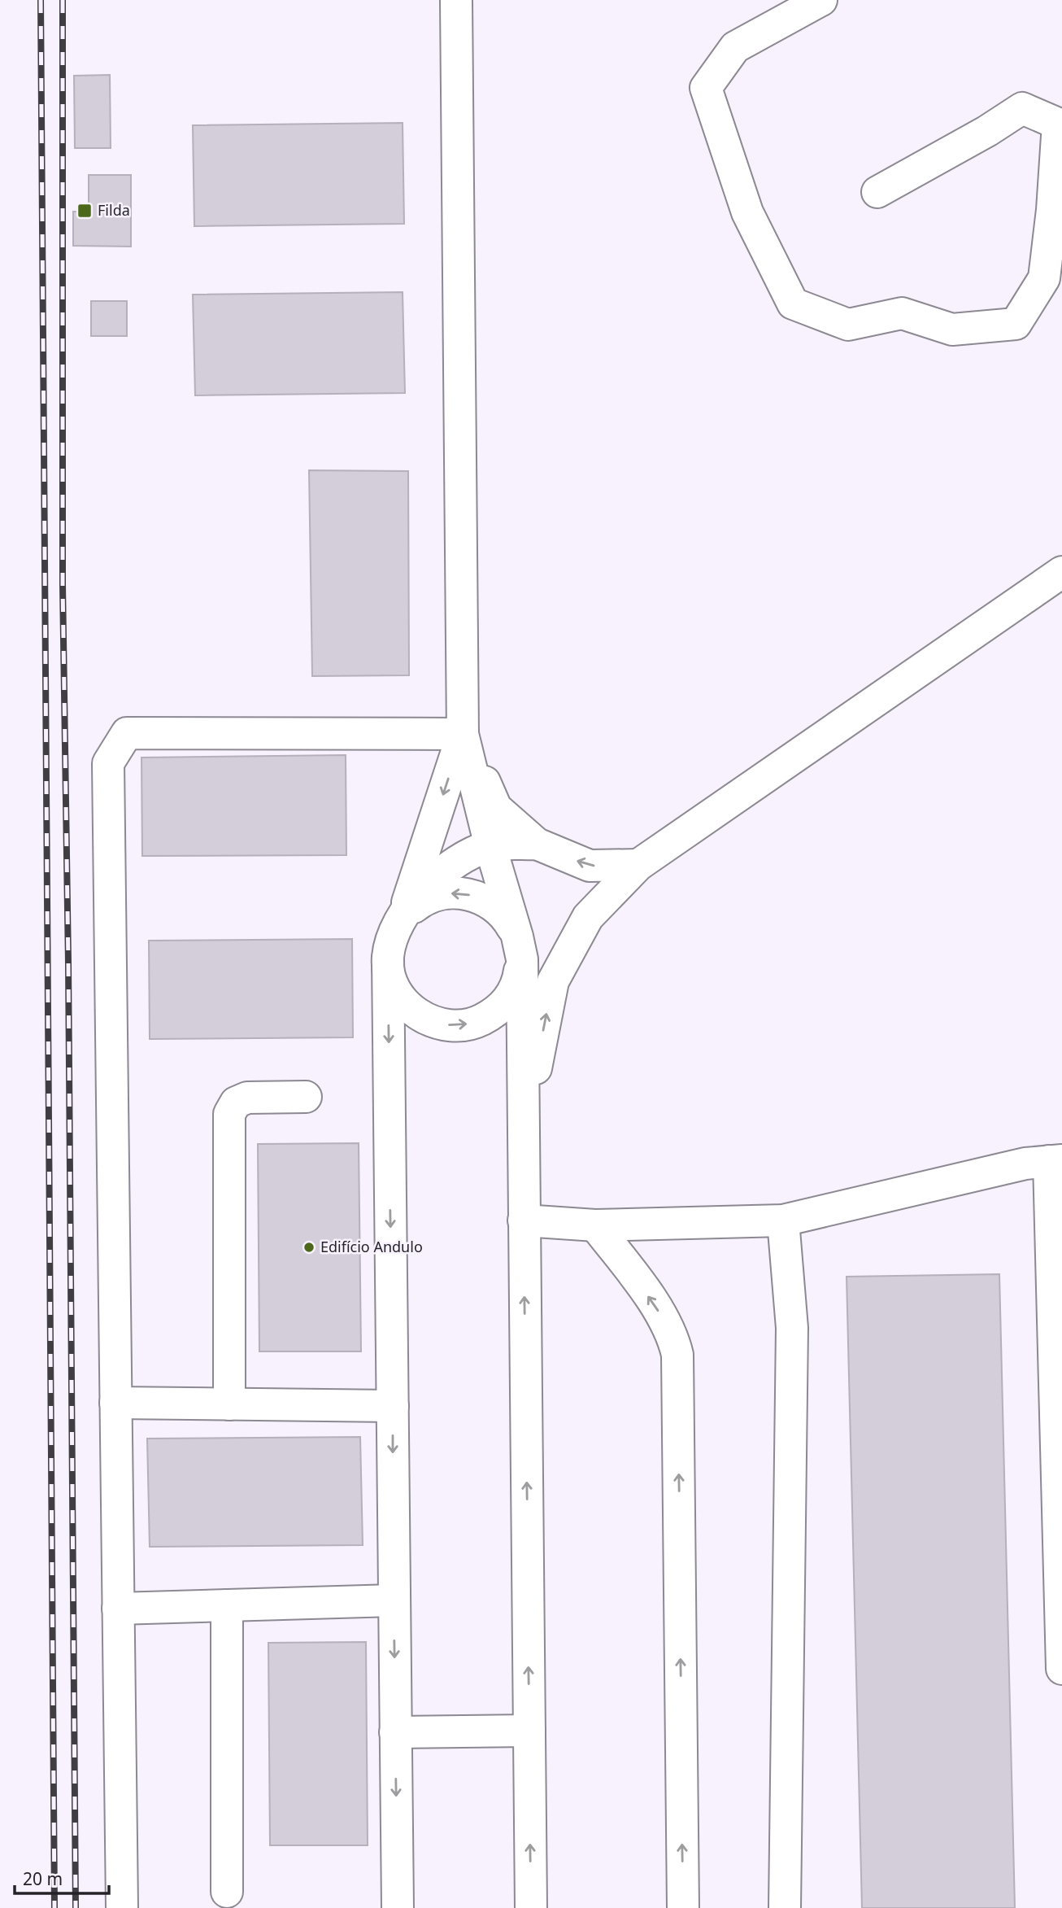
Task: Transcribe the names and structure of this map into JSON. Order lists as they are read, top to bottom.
{
  "places": {
    "transit": ["Filda"],
    "other": ["Edifício Andulo"]
  },
  "scale_bar": "20 m"
}
